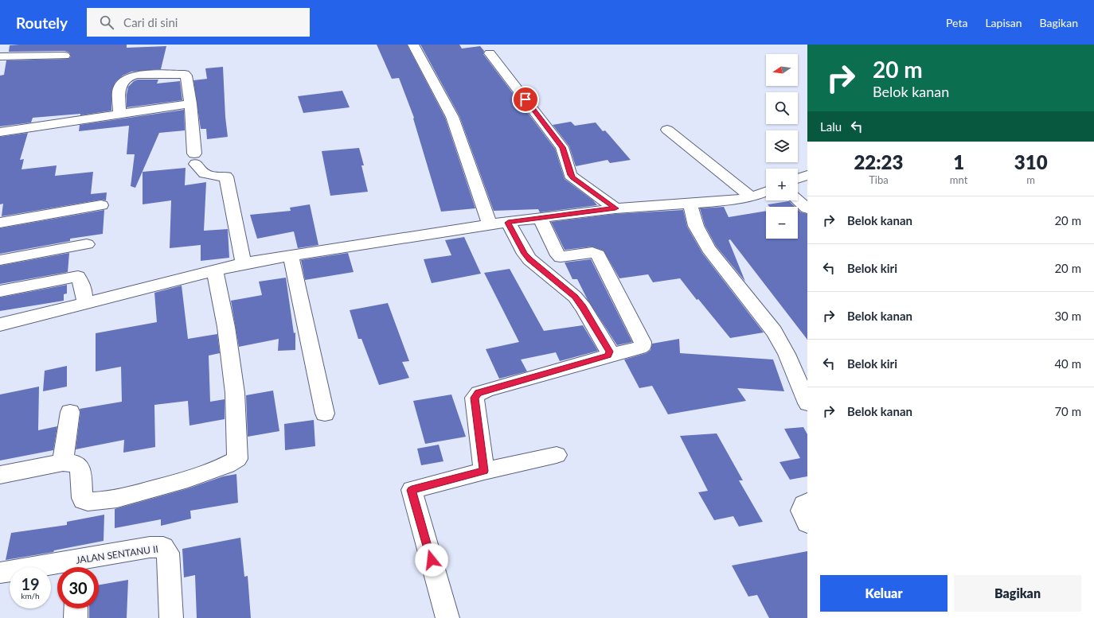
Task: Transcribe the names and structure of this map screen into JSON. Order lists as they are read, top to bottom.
{
  "streets": {
    "street": ["JALAN SENTANU II"]
  },
  "north": "left",
  "page": {
    "header": "Routely",
    "search": "Cari di sini",
    "nav": ["Peta", "Lapisan", "Bagikan"],
    "turn": ["20 m", "Belok kanan"],
    "map_buttons": ["+", "−"],
    "then": "Lalu",
    "eta": [
      "22:23",
      "Tiba",
      "1",
      "mnt",
      "310",
      "m"
    ],
    "list": [
      {
        "name": "Belok kanan",
        "value": "20 m"
      },
      {
        "name": "Belok kiri",
        "value": "20 m"
      },
      {
        "name": "Belok kanan",
        "value": "30 m"
      },
      {
        "name": "Belok kiri",
        "value": "40 m"
      },
      {
        "name": "Belok kanan",
        "value": "70 m"
      }
    ],
    "speed": "19 km/h",
    "limit": "30",
    "buttons": ["Keluar", "Bagikan"]
  }
}
